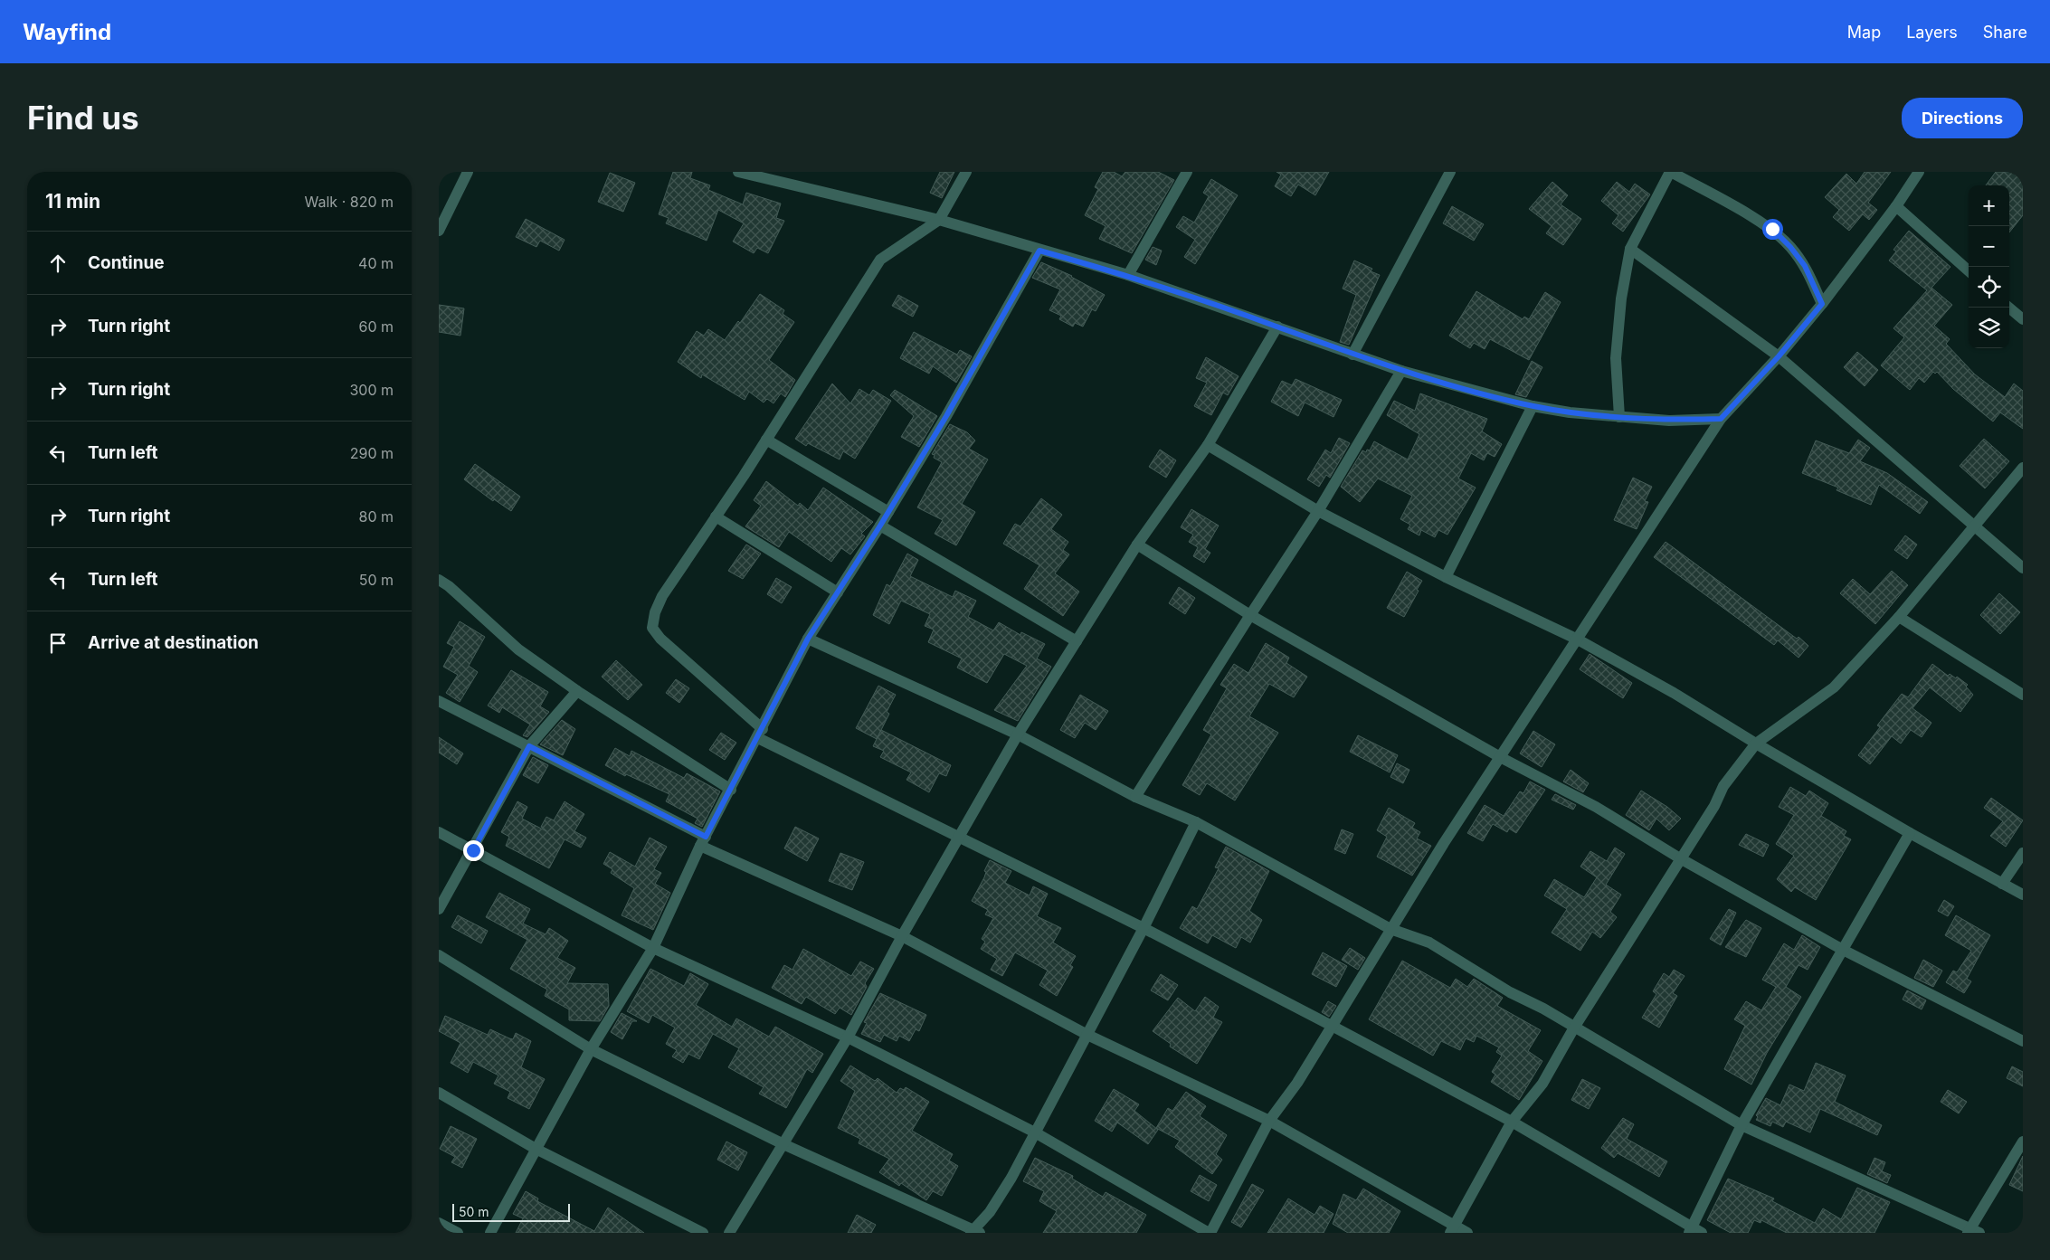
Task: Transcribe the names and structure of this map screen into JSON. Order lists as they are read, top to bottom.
{
  "scale_bar": "50 m",
  "page": {
    "header": "Wayfind",
    "nav": ["Map", "Layers", "Share"],
    "buttons": "Directions",
    "title": "Find us",
    "heading": ["11 min", "Walk · 820 m"],
    "map_buttons": ["+", "−"],
    "list": [
      ["Continue", "40 m"],
      ["Turn right", "60 m"],
      ["Turn right", "300 m"],
      ["Turn left", "290 m"],
      ["Turn right", "80 m"],
      ["Turn left", "50 m"],
      "Arrive at destination"
    ],
    "scale": "50 m"
  }
}
